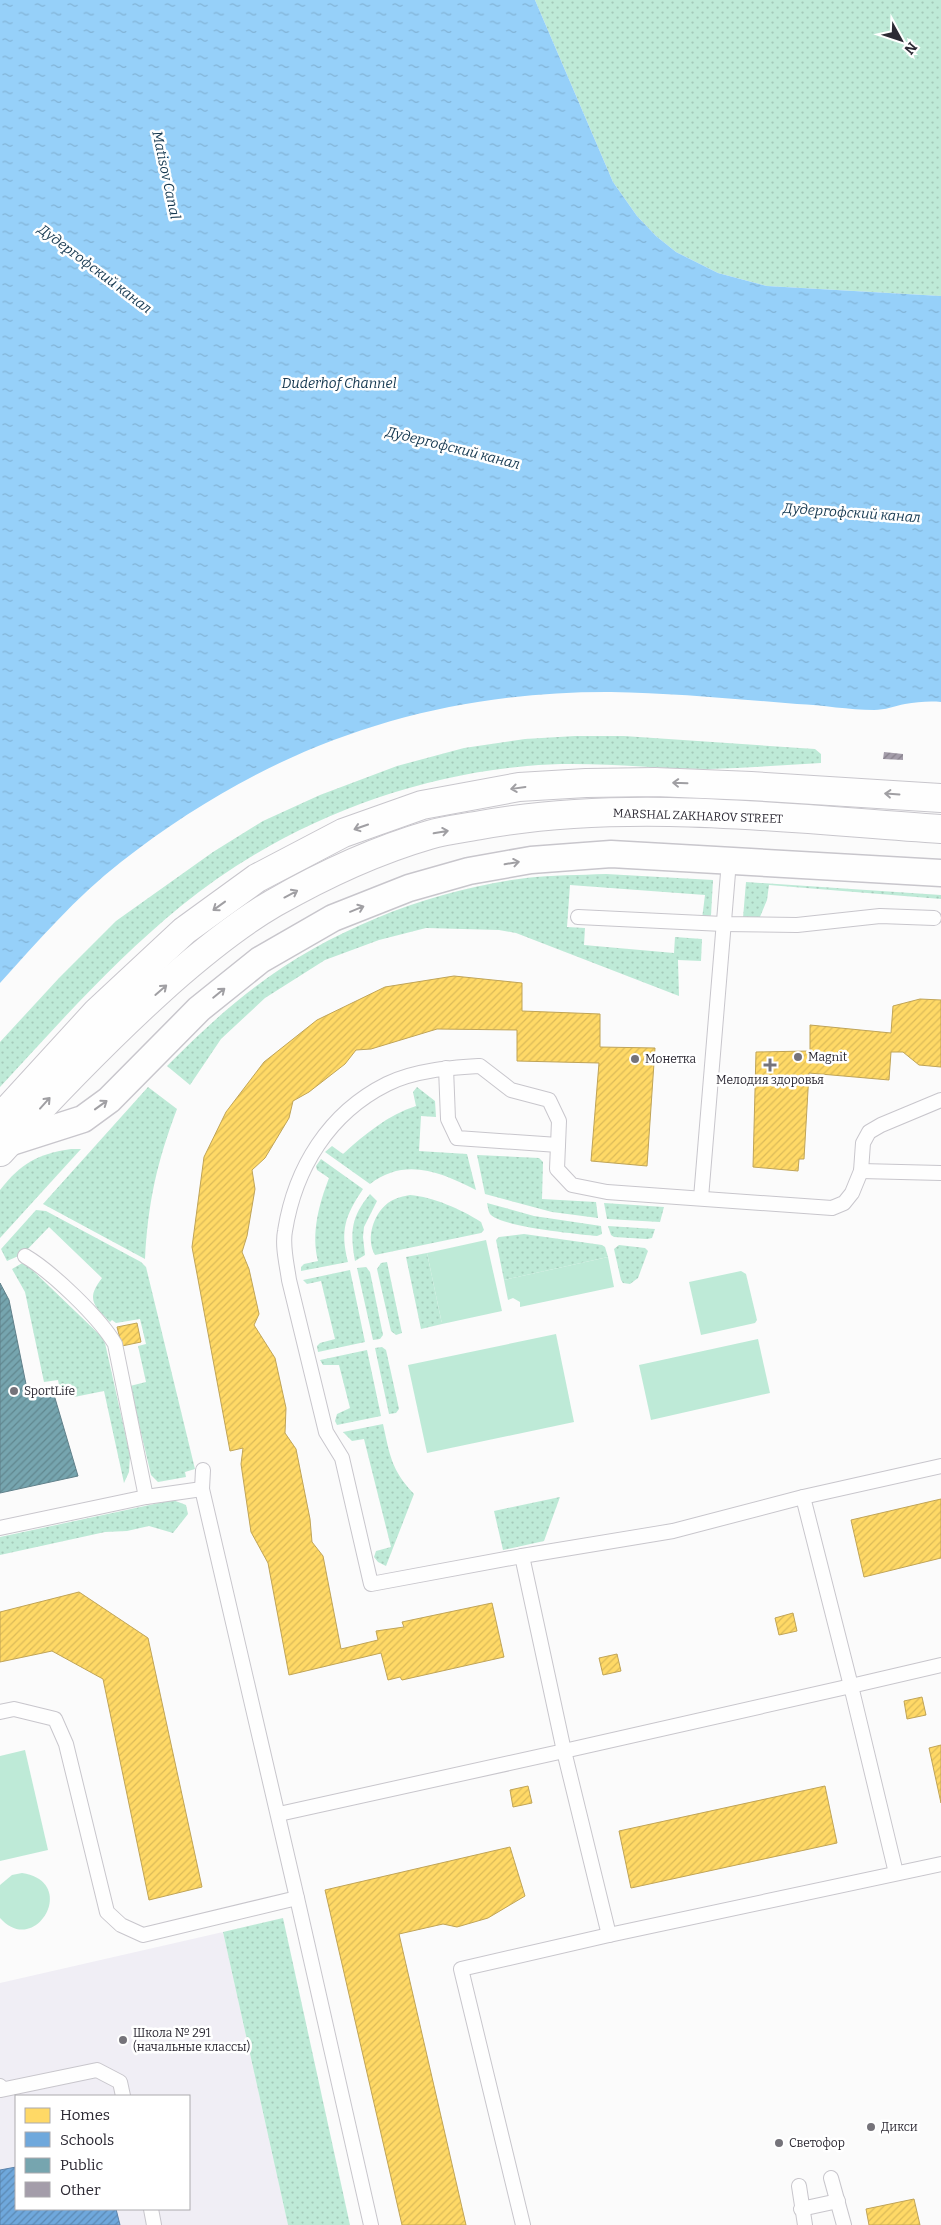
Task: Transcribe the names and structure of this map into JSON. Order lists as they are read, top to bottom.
{
  "streets": {
    "street": ["MARSHAL ZAKHAROV STREET"]
  },
  "water": ["Matisov Canal", "Дудергофский канал", "Duderhof Channel"],
  "places": {
    "other": [
      "Magnit",
      "Монетка",
      "SportLife",
      "Школа № 291 (начальные классы)",
      "Дикси",
      "Светофор"
    ],
    "health": ["Мелодия здоровья"]
  },
  "legend": [
    "Homes",
    "Schools",
    "Public",
    "Other"
  ],
  "north": "bottom right"
}
